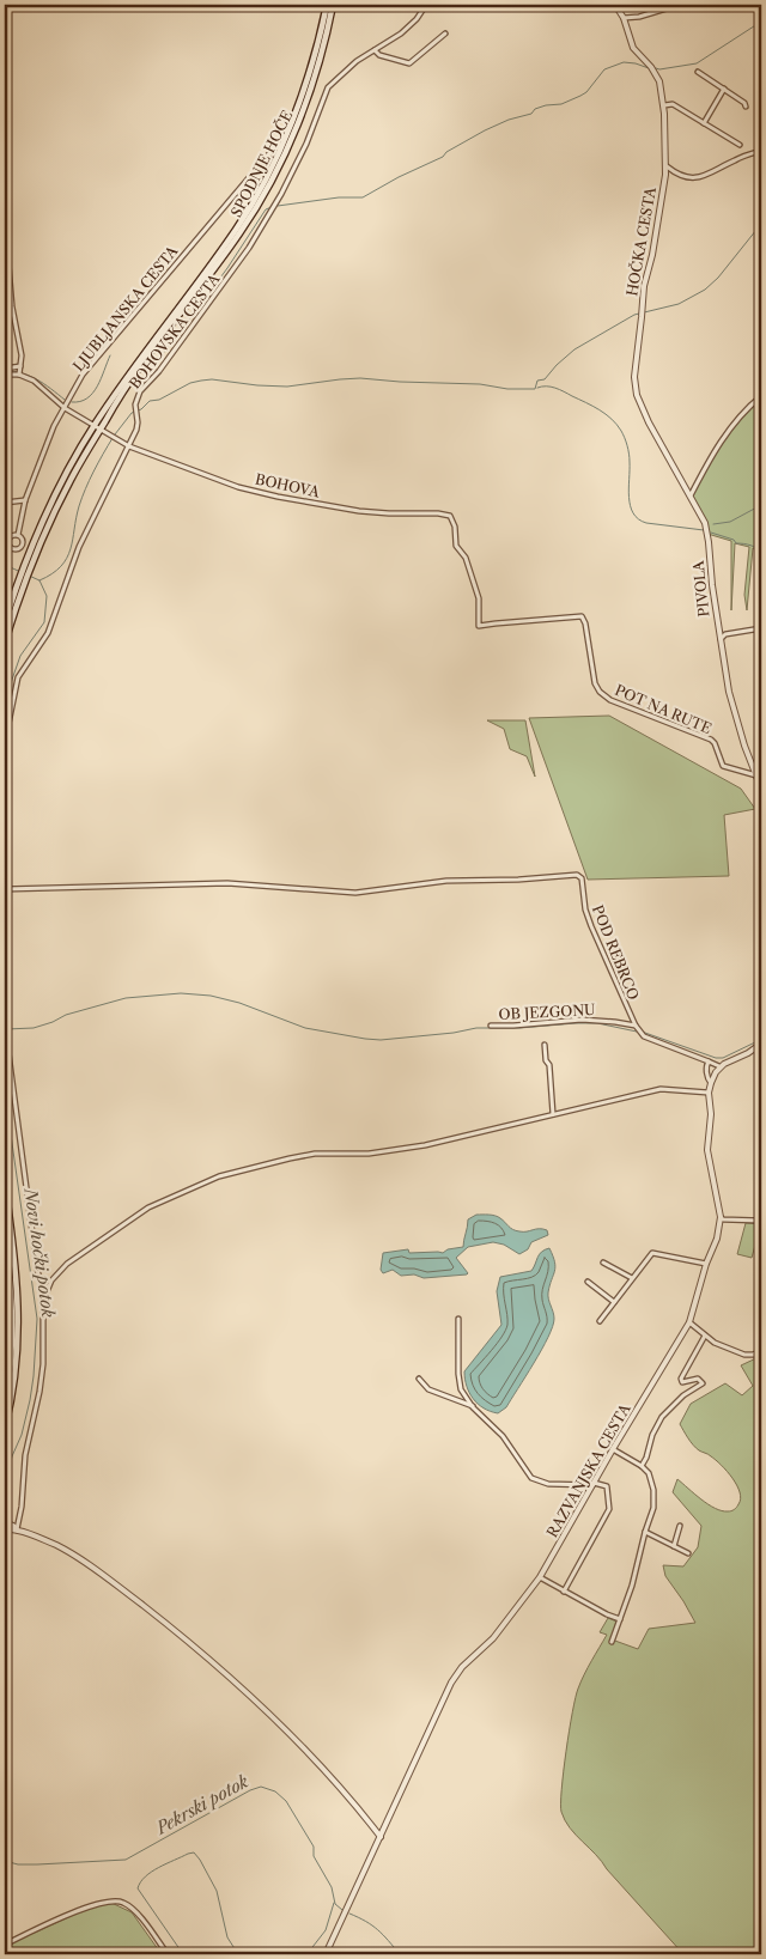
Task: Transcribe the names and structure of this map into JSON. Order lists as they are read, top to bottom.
{
  "streets": {
    "main road": ["SPODNJE HOČE"],
    "street": [
      "HOČKA CESTA",
      "LJUBLJANSKA CESTA",
      "BOHOVSKA CESTA",
      "BOHOVA",
      "PIVOLA",
      "POT NA RUTE",
      "POD REBRCO",
      "OB JEZGONU",
      "RAZVANJSKA CESTA"
    ]
  },
  "crossings": [
    ["HOČKA CESTA", "PIVOLA"],
    ["LJUBLJANSKA CESTA", "BOHOVA"],
    ["BOHOVSKA CESTA", "BOHOVA"],
    ["BOHOVA", "POT NA RUTE"],
    ["POD REBRCO", "OB JEZGONU"],
    ["OB JEZGONU", "RAZVANJSKA CESTA"]
  ],
  "water": ["Novi hočki potok", "Pekrski potok"]
}
